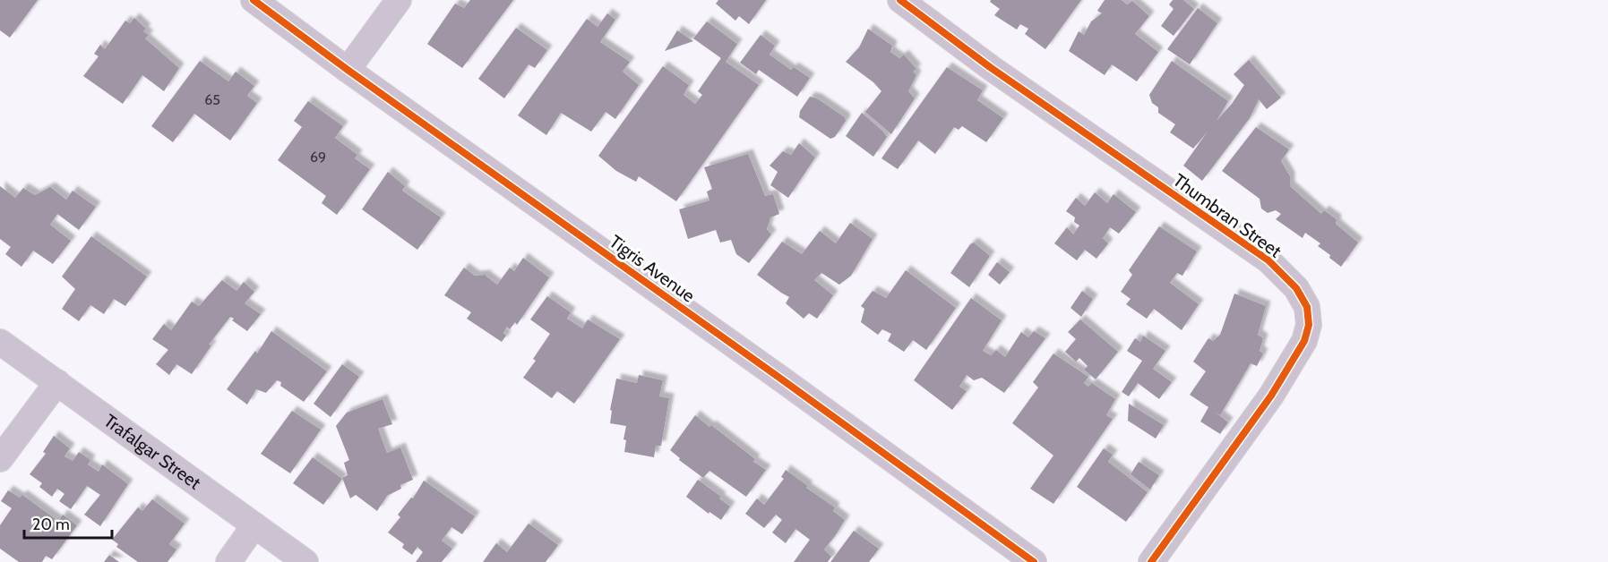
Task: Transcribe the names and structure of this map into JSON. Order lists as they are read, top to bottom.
{
  "streets": {
    "street": ["Thumbran Street", "Tigris Avenue", "Trafalgar Street"]
  },
  "house_numbers": ["65", "69"],
  "scale_bar": "20 m"
}
